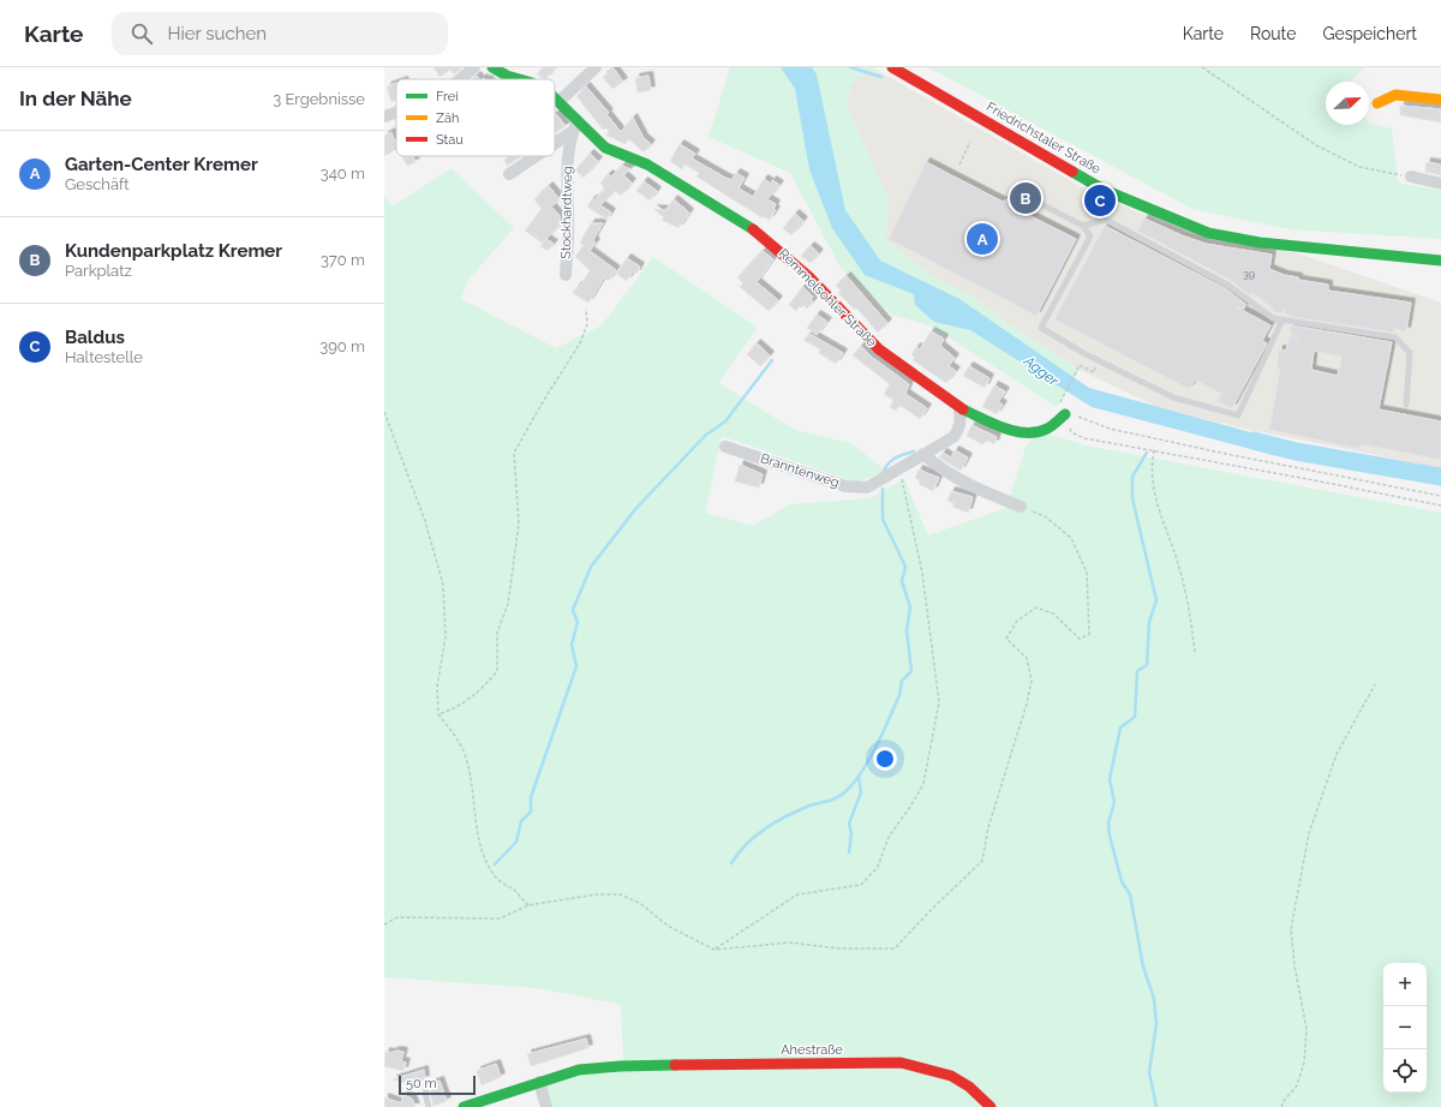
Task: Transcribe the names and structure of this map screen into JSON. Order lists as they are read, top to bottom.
{
  "streets": {
    "main road": ["Friedrichstaler Straße", "Remmelsohler Straße", "Ahestraße"],
    "street": ["Stockhardtweg", "Branntenweg"]
  },
  "crossings": [
    ["Stockhardtweg", "Remmelsohler Straße"],
    ["Remmelsohler Straße", "Branntenweg"]
  ],
  "water": ["Agger"],
  "house_numbers": ["39"],
  "legend": ["Frei", "Zäh", "Stau"],
  "scale_bar": "50 m",
  "north": "top right",
  "page": {
    "header": "Karte",
    "search": "Hier suchen",
    "nav": ["Karte", "Route", "Gespeichert"],
    "heading": ["In der Nähe", "3 Ergebnisse"],
    "list": [
      {
        "mark": "A",
        "name": "Garten-Center Kremer",
        "note": "Geschäft",
        "value": "340 m"
      },
      {
        "mark": "B",
        "name": "Kundenparkplatz Kremer",
        "note": "Parkplatz",
        "value": "370 m"
      },
      {
        "mark": "C",
        "name": "Baldus",
        "note": "Haltestelle",
        "value": "390 m"
      }
    ],
    "pins": ["B", "C", "A"],
    "map_buttons": ["+", "−"],
    "scale": "50 m"
  }
}
